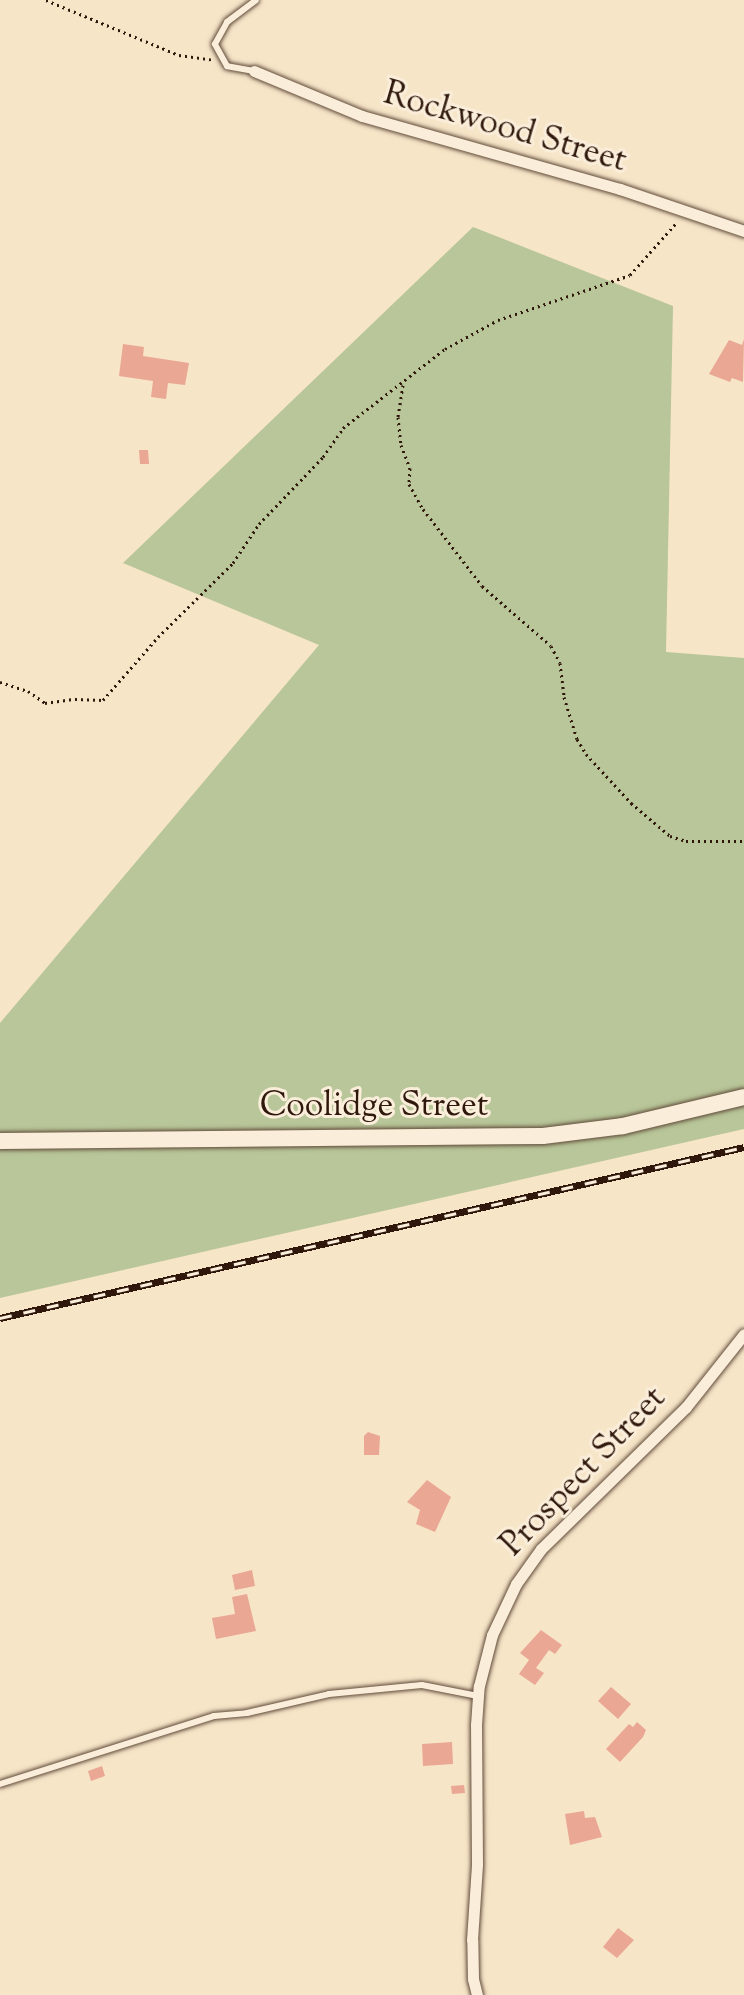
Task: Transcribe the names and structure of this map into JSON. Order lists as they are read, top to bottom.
{
  "streets": {
    "main road": ["Coolidge Street"],
    "street": ["Rockwood Street", "Prospect Street"]
  }
}
